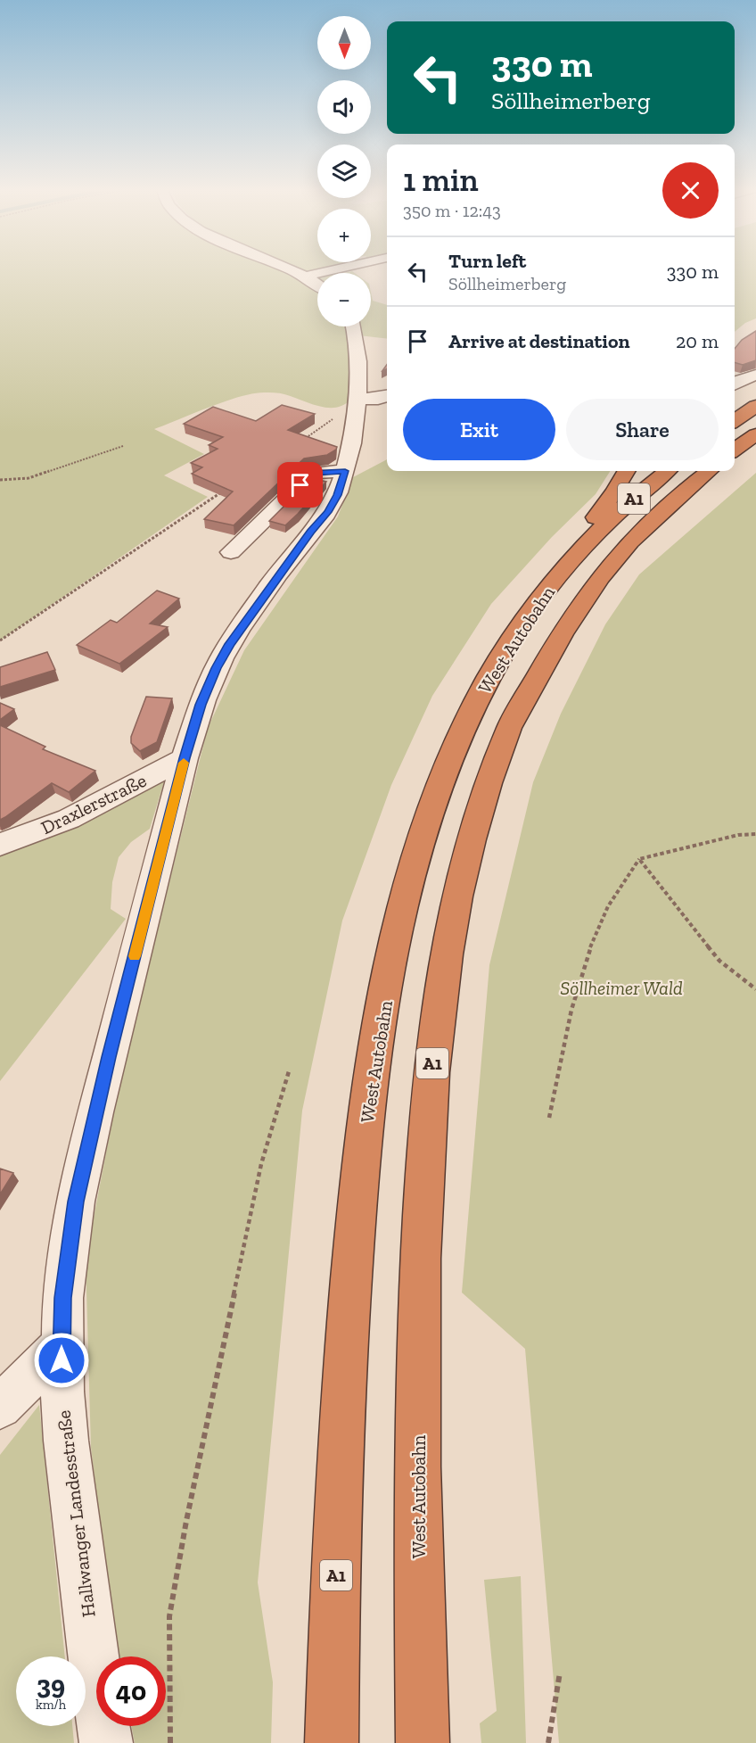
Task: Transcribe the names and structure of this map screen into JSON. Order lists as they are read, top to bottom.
{
  "streets": {
    "highway": ["A1", "West Autobahn"],
    "street": ["Draxlerstraße", "Hallwanger Landesstraße"]
  },
  "crossings": [
    ["Draxlerstraße", "Hallwanger Landesstraße"]
  ],
  "parks": ["Söllheimer Wald"],
  "north": "bottom",
  "page": {
    "map_buttons": ["+", "−"],
    "turn": ["330 m", "Söllheimerberg"],
    "heading": ["1 min", "350 m · 12:43"],
    "list": [
      {
        "name": "Turn left",
        "note": "Söllheimerberg",
        "value": "330 m"
      },
      {
        "name": "Arrive at destination",
        "value": "20 m"
      }
    ],
    "buttons": ["Exit", "Share"],
    "speed": "39 km/h",
    "limit": "40"
  }
}
